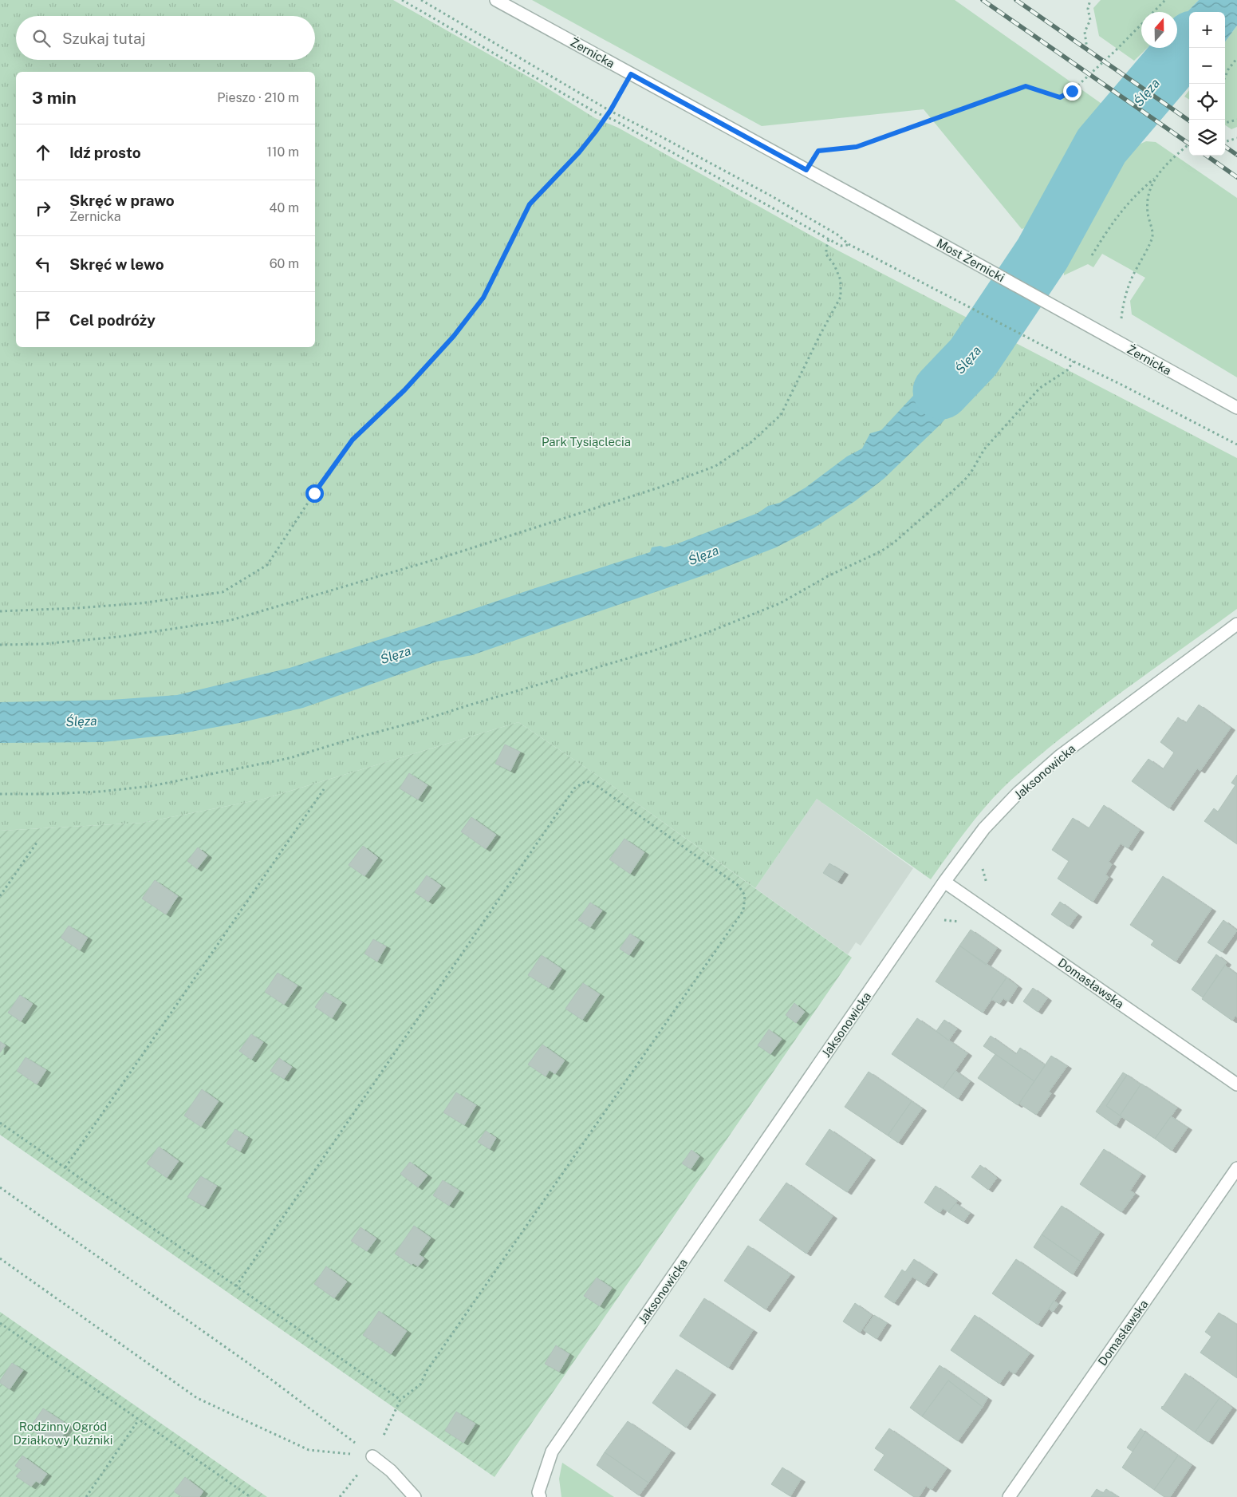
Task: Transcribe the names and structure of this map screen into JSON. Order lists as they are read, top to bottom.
{
  "streets": {
    "street": [
      "Żernicka",
      "Most Żernicki",
      "Jaksonowicka",
      "Domasławska"
    ]
  },
  "crossings": [
    ["Żernicka", "Most Żernicki"],
    ["Jaksonowicka", "Domasławska"]
  ],
  "water": ["Ślęza"],
  "parks": ["Park Tysiąclecia", "Rodzinny Ogród Działkowy Kuźniki"],
  "north": "top",
  "page": {
    "map_buttons": ["+", "−"],
    "search": "Szukaj tutaj",
    "heading": ["3 min", "Pieszo · 210 m"],
    "list": [
      ["Idź prosto", "110 m"],
      ["Skręć w prawo", "Żernicka", "40 m"],
      ["Skręć w lewo", "60 m"],
      "Cel podróży"
    ]
  }
}
